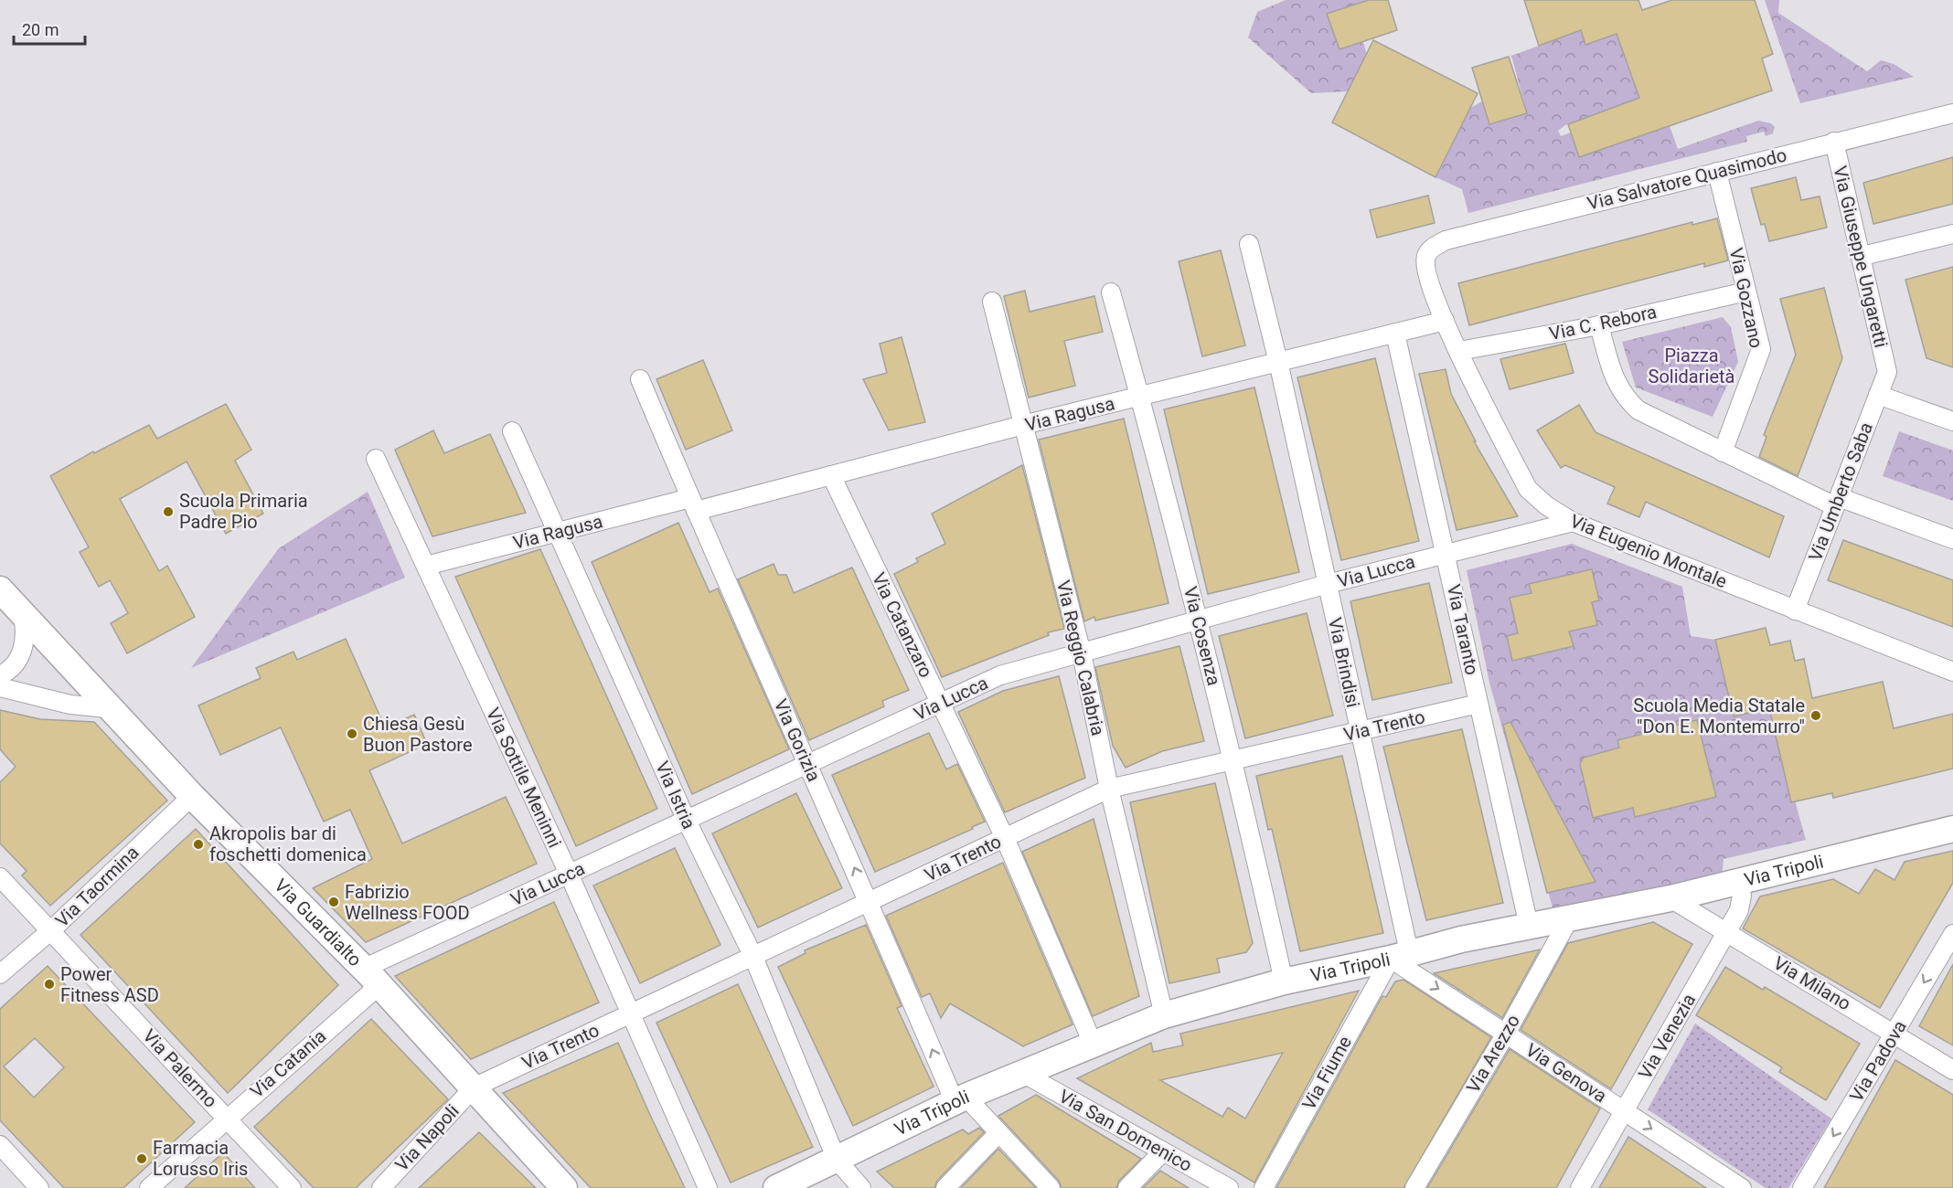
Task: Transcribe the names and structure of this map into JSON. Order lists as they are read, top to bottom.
{
  "streets": {
    "main road": ["Via Tripoli", "Via Guardialto"],
    "street": [
      "Via Salvatore Quasimodo",
      "Via Giuseppe Ungaretti",
      "Via Gozzano",
      "Via C. Rebora",
      "Via Ragusa",
      "Via Umberto Saba",
      "Via Eugenio Montale",
      "Via Lucca",
      "Via Catanzaro",
      "Via Taranto",
      "Via Cosenza",
      "Via Reggio Calabria",
      "Via Brindisi",
      "Via Trento",
      "Via Gorizia",
      "Via Sottile Meninni",
      "Via Istria",
      "Via Taormina",
      "Via Milano",
      "Via Venezia",
      "Via Arezzo",
      "Via Padova",
      "Via Catania",
      "Via Palermo",
      "Via Fiume",
      "Via Genova",
      "Via San Domenico",
      "Via Napoli"
    ]
  },
  "crossings": [
    ["Via Salvatore Quasimodo", "Via Giuseppe Ungaretti"],
    ["Via Salvatore Quasimodo", "Via Gozzano"],
    ["Via Salvatore Quasimodo", "Via Eugenio Montale"],
    ["Via Giuseppe Ungaretti", "Via Umberto Saba"],
    ["Via Gozzano", "Via C. Rebora"],
    ["Via C. Rebora", "Via Eugenio Montale"],
    ["Via Ragusa", "Via Eugenio Montale"],
    ["Via Ragusa", "Via Catanzaro"],
    ["Via Ragusa", "Via Taranto"],
    ["Via Ragusa", "Via Cosenza"],
    ["Via Ragusa", "Via Reggio Calabria"],
    ["Via Ragusa", "Via Brindisi"],
    ["Via Ragusa", "Via Gorizia"],
    ["Via Ragusa", "Via Sottile Meninni"],
    ["Via Ragusa", "Via Istria"],
    ["Via Umberto Saba", "Via Eugenio Montale"],
    ["Via Eugenio Montale", "Via Lucca"],
    ["Via Lucca", "Via Catanzaro"],
    ["Via Lucca", "Via Taranto"],
    ["Via Lucca", "Via Cosenza"],
    ["Via Lucca", "Via Reggio Calabria"],
    ["Via Lucca", "Via Brindisi"],
    ["Via Lucca", "Via Gorizia"],
    ["Via Lucca", "Via Sottile Meninni"],
    ["Via Lucca", "Via Istria"],
    ["Via Lucca", "Via Guardialto"],
    ["Via Lucca", "Via Catania"],
    ["Via Catanzaro", "Via Trento"],
    ["Via Catanzaro", "Via Tripoli"],
    ["Via Taranto", "Via Trento"],
    ["Via Taranto", "Via Tripoli"],
    ["Via Cosenza", "Via Trento"],
    ["Via Cosenza", "Via Tripoli"],
    ["Via Reggio Calabria", "Via Trento"],
    ["Via Reggio Calabria", "Via Tripoli"],
    ["Via Brindisi", "Via Trento"],
    ["Via Brindisi", "Via Tripoli"],
    ["Via Brindisi", "Via Fiume"],
    ["Via Brindisi", "Via Genova"],
    ["Via Trento", "Via Gorizia"],
    ["Via Trento", "Via Sottile Meninni"],
    ["Via Trento", "Via Istria"],
    ["Via Trento", "Via Guardialto"],
    ["Via Trento", "Via Napoli"],
    ["Via Gorizia", "Via Tripoli"],
    ["Via Istria", "Via Tripoli"],
    ["Via Tripoli", "Via Milano"],
    ["Via Tripoli", "Via Venezia"],
    ["Via Tripoli", "Via Arezzo"],
    ["Via Tripoli", "Via Fiume"],
    ["Via Tripoli", "Via Genova"],
    ["Via Tripoli", "Via San Domenico"],
    ["Via Taormina", "Via Guardialto"],
    ["Via Taormina", "Via Palermo"],
    ["Via Guardialto", "Via Catania"],
    ["Via Guardialto", "Via Napoli"],
    ["Via Milano", "Via Venezia"],
    ["Via Milano", "Via Padova"],
    ["Via Venezia", "Via Genova"],
    ["Via Arezzo", "Via Genova"],
    ["Via Catania", "Via Palermo"],
    ["Via Fiume", "Via Genova"]
  ],
  "one_way": ["Via Gorizia", "Via Padova", "Via Genova"],
  "parks": ["Piazza Solidarietà"],
  "places": [
    "Scuola Primaria Padre Pio",
    "Scuola Media Statale \"Don E. Montemurro\"",
    "Chiesa Gesù Buon Pastore",
    "Akropolis bar di foschetti domenica",
    "Fabrizio Wellness FOOD",
    "Power Fitness ASD",
    "Farmacia Lorusso Iris"
  ],
  "scale_bar": "20 m"
}
